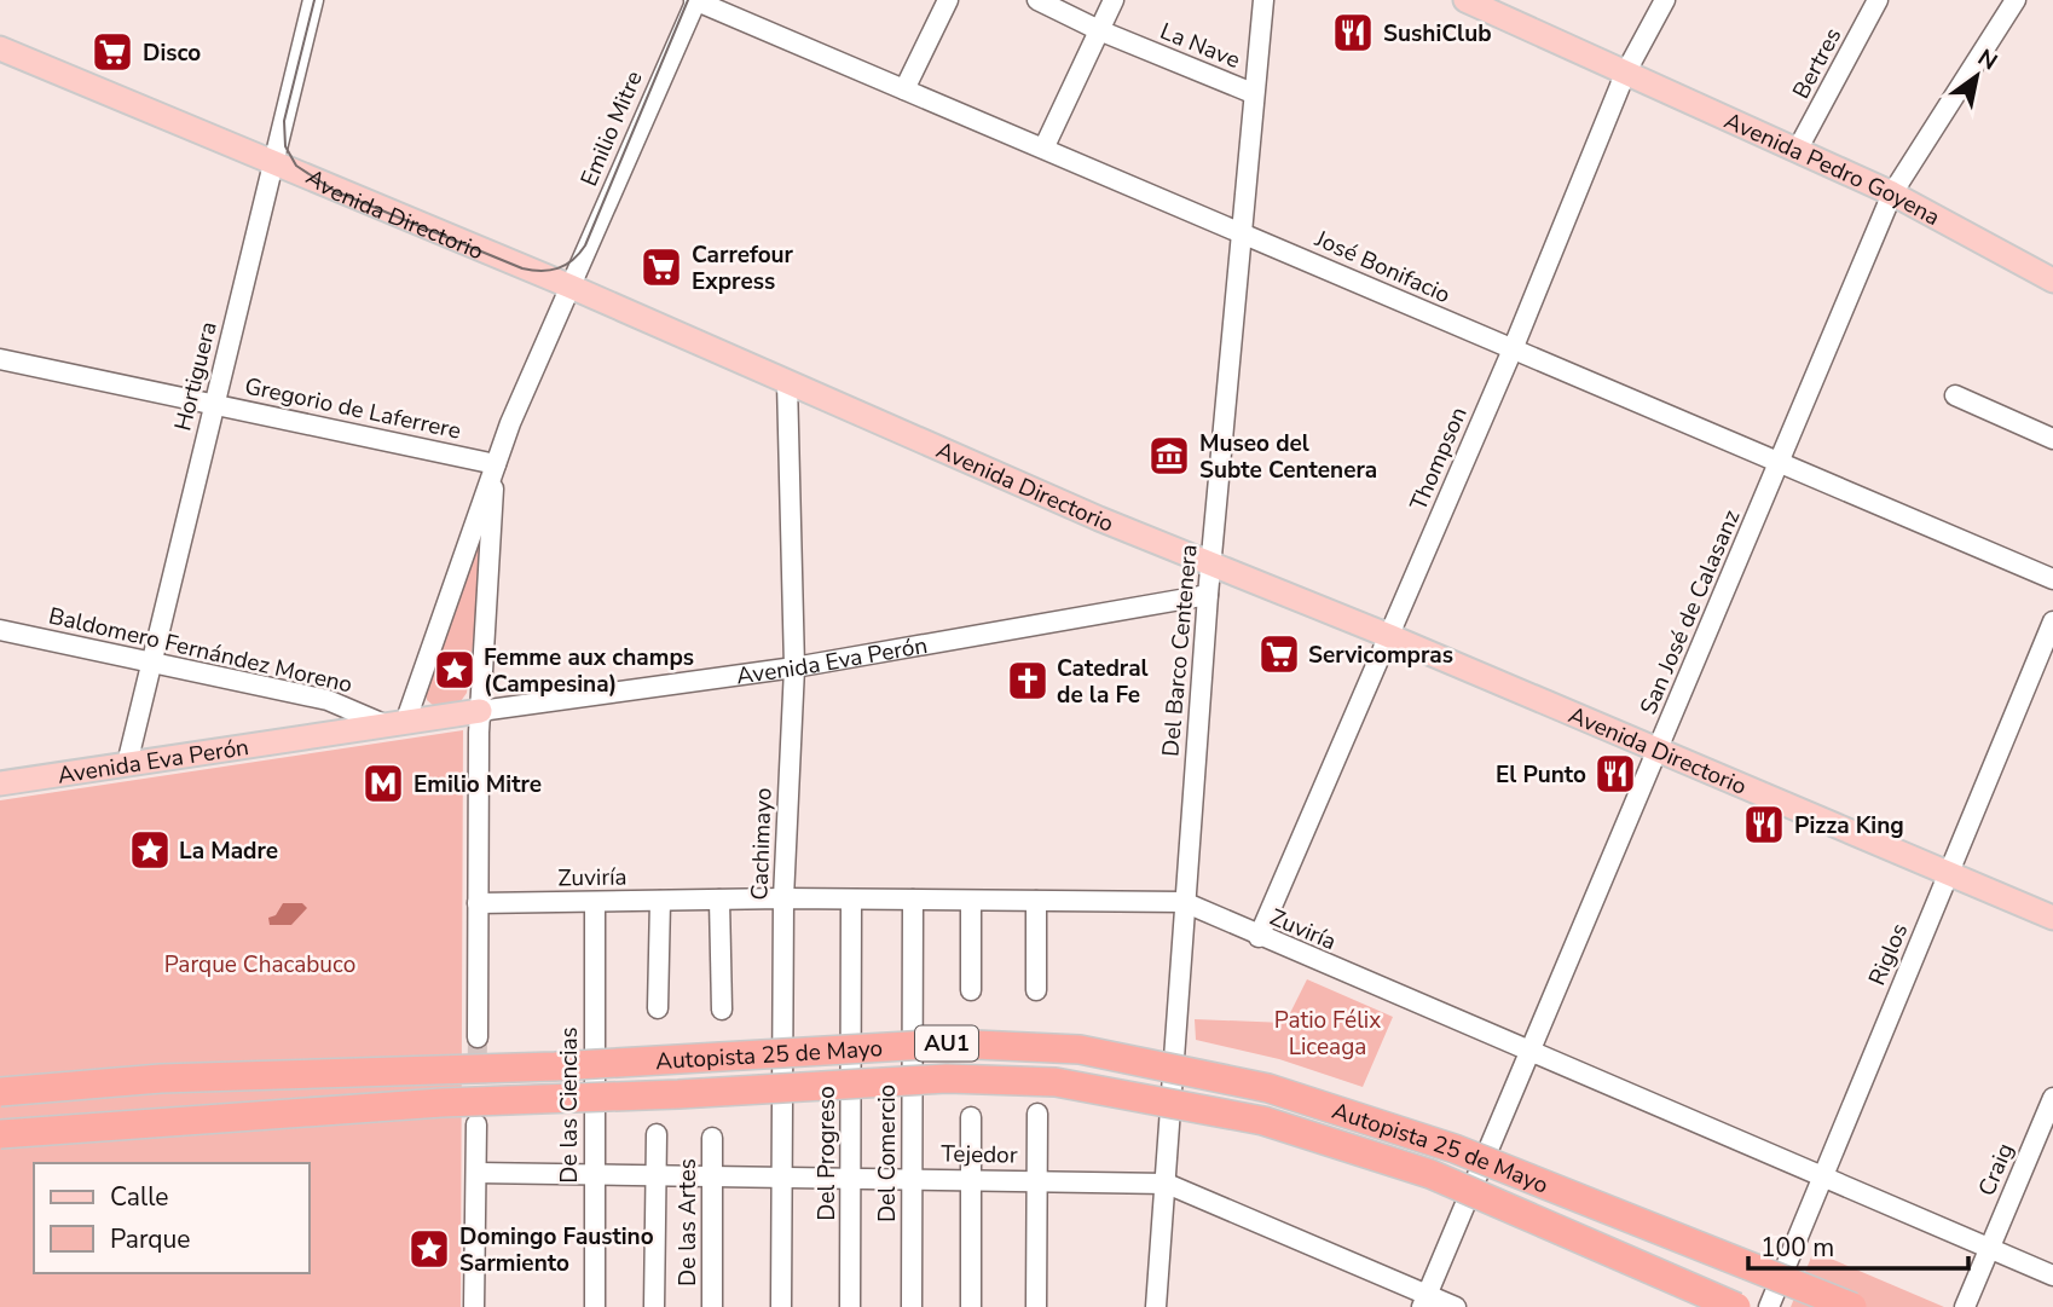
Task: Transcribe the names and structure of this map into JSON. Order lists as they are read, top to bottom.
{
  "streets": {
    "highway": ["AU1", "Autopista 25 de Mayo"],
    "main road": ["Avenida Pedro Goyena", "Avenida Directorio", "Avenida Eva Perón"],
    "street": [
      "La Nave",
      "Bertres",
      "Emilio Mitre",
      "José Bonifacio",
      "Hortiguera",
      "Gregorio de Laferrere",
      "Thompson",
      "San José de Calasanz",
      "Baldomero Fernández Moreno",
      "Del Barco Centenera",
      "Cachimayo",
      "Zuviría",
      "Riglos",
      "De las Ciencias",
      "Del Progreso",
      "Del Comercio",
      "Tejedor",
      "Craig",
      "De las Artes"
    ]
  },
  "crossings": [
    ["La Nave", "Del Barco Centenera"],
    ["Bertres", "Avenida Pedro Goyena"],
    ["Emilio Mitre", "Avenida Directorio"],
    ["Emilio Mitre", "José Bonifacio"],
    ["Emilio Mitre", "Gregorio de Laferrere"],
    ["Emilio Mitre", "Baldomero Fernández Moreno"],
    ["Emilio Mitre", "Avenida Eva Perón"],
    ["Emilio Mitre", "Zuviría"],
    ["Avenida Pedro Goyena", "Thompson"],
    ["Avenida Pedro Goyena", "San José de Calasanz"],
    ["Avenida Directorio", "Hortiguera"],
    ["Avenida Directorio", "Thompson"],
    ["Avenida Directorio", "San José de Calasanz"],
    ["Avenida Directorio", "Del Barco Centenera"],
    ["Avenida Directorio", "Cachimayo"],
    ["Avenida Directorio", "Riglos"],
    ["José Bonifacio", "Thompson"],
    ["José Bonifacio", "San José de Calasanz"],
    ["José Bonifacio", "Del Barco Centenera"],
    ["Hortiguera", "Gregorio de Laferrere"],
    ["Hortiguera", "Baldomero Fernández Moreno"],
    ["Hortiguera", "Avenida Eva Perón"],
    ["Thompson", "Zuviría"],
    ["San José de Calasanz", "Zuviría"],
    ["San José de Calasanz", "Tejedor"],
    ["Baldomero Fernández Moreno", "Avenida Eva Perón"],
    ["Del Barco Centenera", "Avenida Eva Perón"],
    ["Del Barco Centenera", "Zuviría"],
    ["Del Barco Centenera", "Tejedor"],
    ["Avenida Eva Perón", "Cachimayo"],
    ["Cachimayo", "Zuviría"],
    ["Cachimayo", "Tejedor"],
    ["Zuviría", "Riglos"],
    ["Zuviría", "De las Ciencias"],
    ["Zuviría", "Del Progreso"],
    ["Zuviría", "Del Comercio"],
    ["Zuviría", "Craig"],
    ["De las Ciencias", "Tejedor"],
    ["Del Progreso", "Tejedor"],
    ["Del Comercio", "Tejedor"],
    ["Tejedor", "De las Artes"]
  ],
  "parks": ["Parque Chacabuco", "Patio Félix Liceaga"],
  "places": {
    "restaurant": ["SushiClub", "El Punto", "Pizza King"],
    "supermarket": ["Disco", "Carrefour Express", "Servicompras"],
    "museum": ["Museo del Subte Centenera"],
    "place": ["Femme aux champs (Campesina)", "La Madre", "Domingo Faustino Sarmiento"],
    "church": ["Catedral de la Fe"],
    "metro station": ["Emilio Mitre"]
  },
  "legend": ["Calle", "Parque"],
  "scale_bar": "100 m",
  "north": "top right"
}
